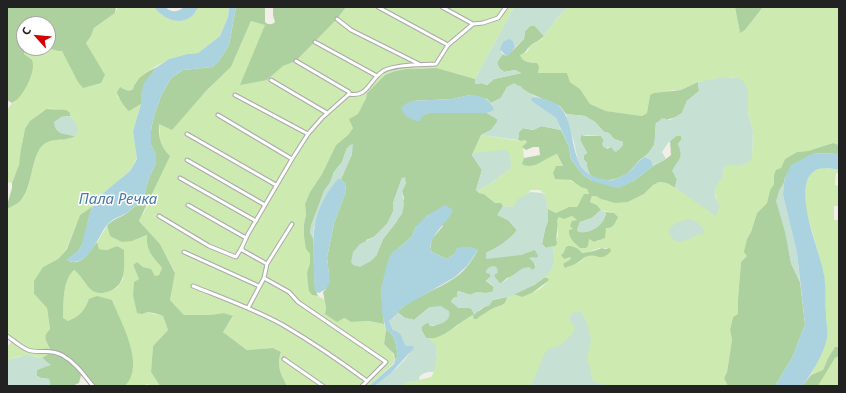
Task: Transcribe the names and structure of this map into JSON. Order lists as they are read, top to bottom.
{
  "water": ["Пала Речка"],
  "north": "top left"
}
